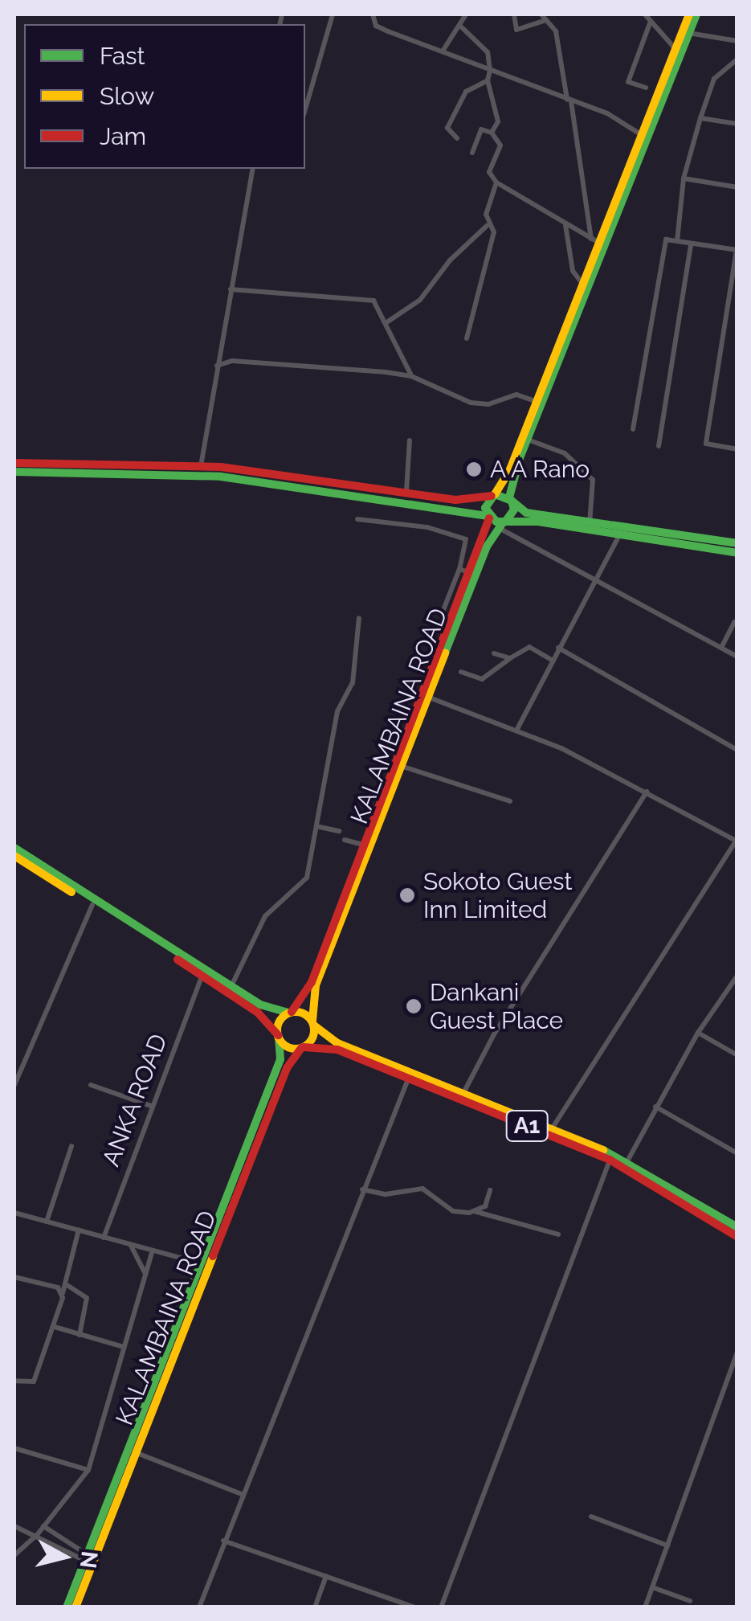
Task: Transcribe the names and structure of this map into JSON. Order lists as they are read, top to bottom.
{
  "streets": {
    "main road": ["KALAMBAINA ROAD", "A1"],
    "street": ["ANKA ROAD"]
  },
  "crossings": [
    ["KALAMBAINA ROAD", "A1"]
  ],
  "places": ["A A Rano", "Sokoto Guest Inn Limited", "Dankani Guest Place"],
  "legend": ["Fast", "Slow", "Jam"],
  "north": "right"
}
